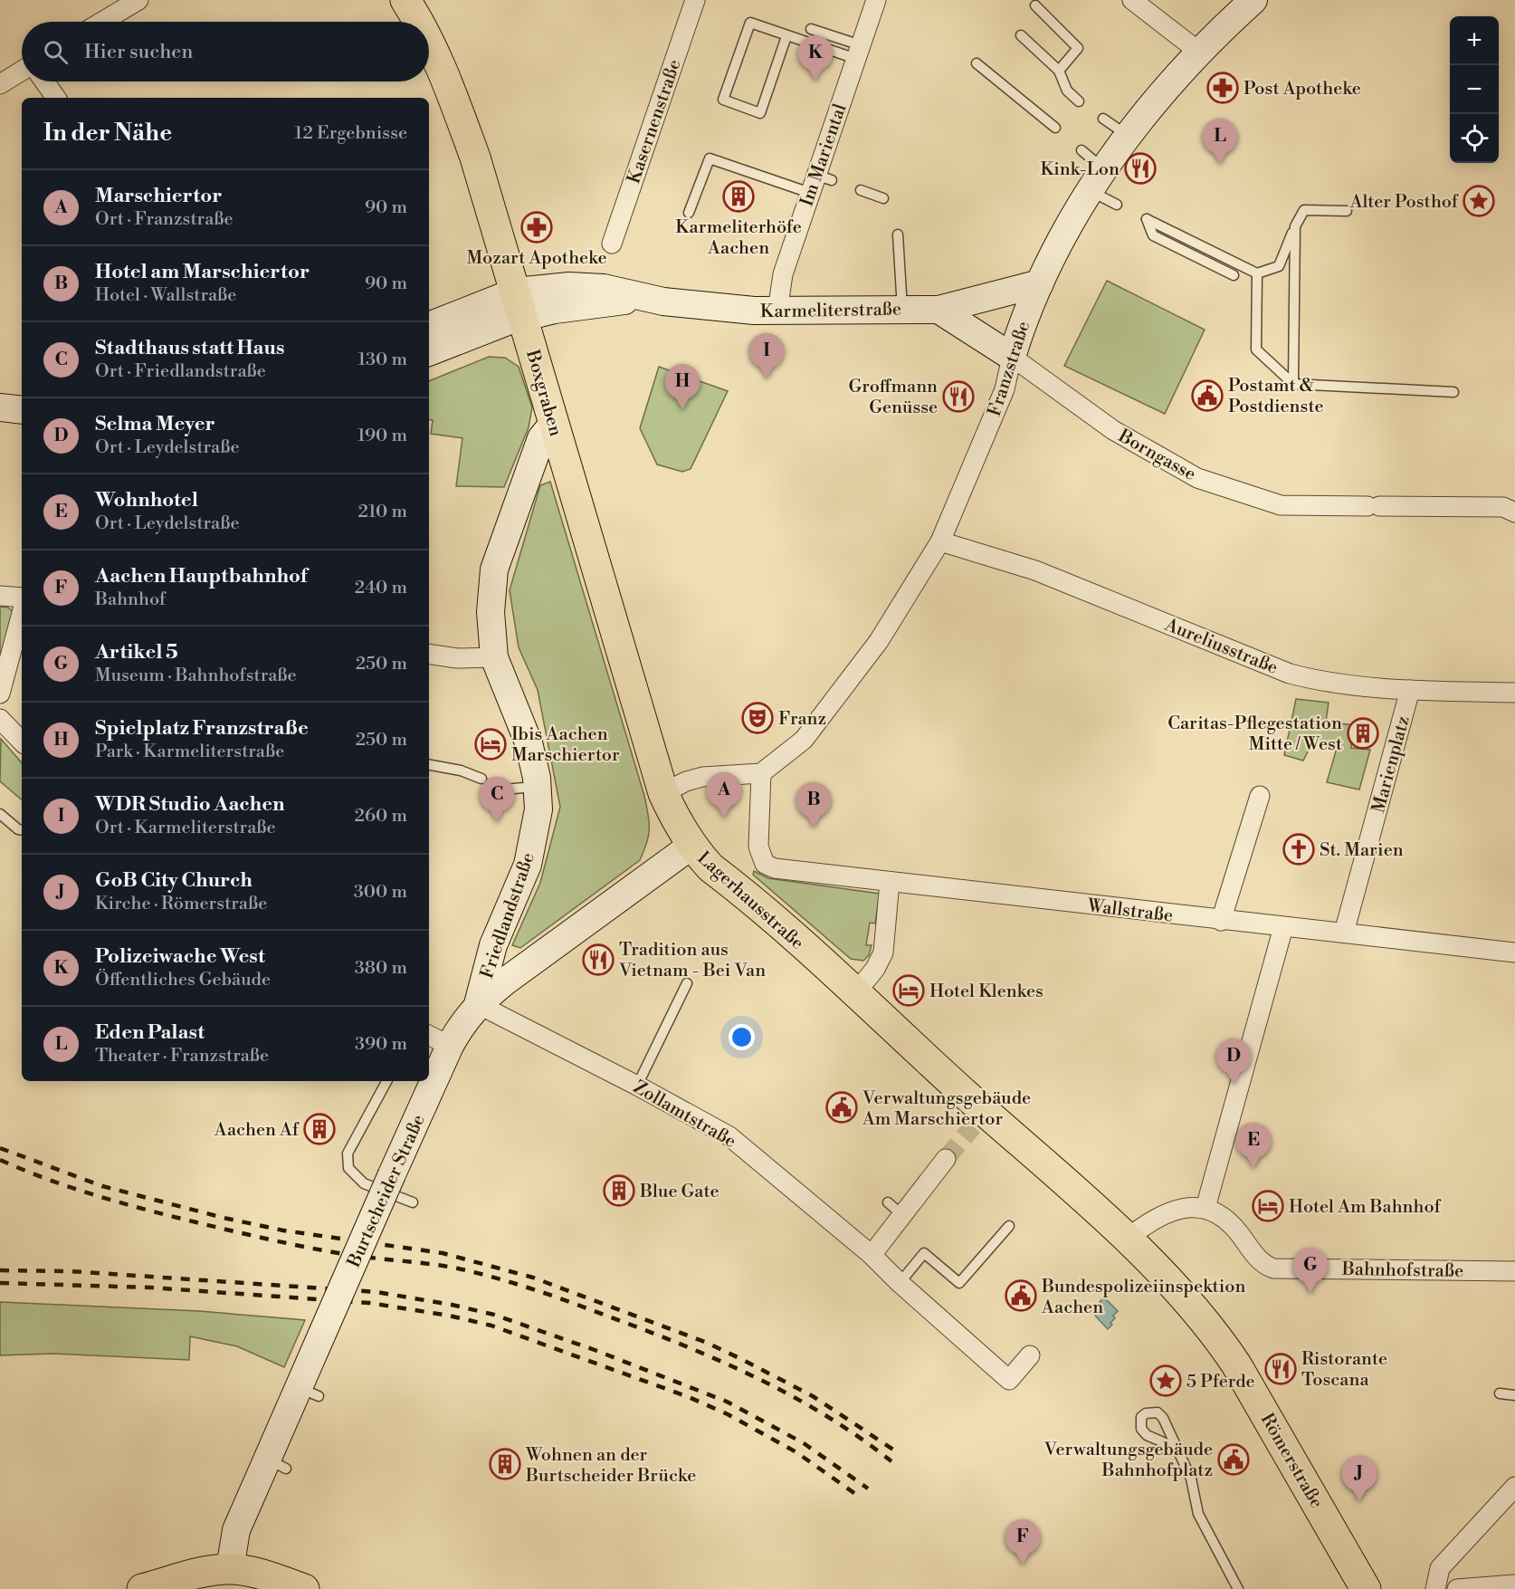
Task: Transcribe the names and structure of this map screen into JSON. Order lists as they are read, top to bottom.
{
  "streets": {
    "main road": [
      "Karmeliterstraße",
      "Franzstraße",
      "Boxgraben",
      "Lagerhausstraße",
      "Friedlandstraße",
      "Burtscheider Straße",
      "Römerstraße"
    ],
    "street": [
      "Kasernenstraße",
      "Im Mariental",
      "Borngasse",
      "Aureliusstraße",
      "Marienplatz",
      "Wallstraße",
      "Zollamtstraße",
      "Bahnhofstraße"
    ]
  },
  "crossings": [
    ["Im Mariental", "Karmeliterstraße"],
    ["Karmeliterstraße", "Franzstraße"],
    ["Karmeliterstraße", "Boxgraben"],
    ["Franzstraße", "Borngasse"],
    ["Franzstraße", "Aureliusstraße"],
    ["Franzstraße", "Wallstraße"],
    ["Boxgraben", "Lagerhausstraße"],
    ["Boxgraben", "Friedlandstraße"],
    ["Aureliusstraße", "Marienplatz"],
    ["Marienplatz", "Wallstraße"],
    ["Lagerhausstraße", "Burtscheider Straße"],
    ["Lagerhausstraße", "Römerstraße"],
    ["Friedlandstraße", "Zollamtstraße"],
    ["Friedlandstraße", "Burtscheider Straße"],
    ["Zollamtstraße", "Burtscheider Straße"]
  ],
  "places": {
    "pharmacy": ["Post Apotheke", "Mozart Apotheke"],
    "restaurant": [
      "Kink-Lon",
      "Groffmann Genüsse",
      "Tradition aus Vietnam - Bei Van",
      "Ristorante Toscana"
    ],
    "building": [
      "Karmeliterhöfe Aachen",
      "Caritas-Pflegestation Mitte / West",
      "Aachen Af",
      "Blue Gate",
      "Wohnen an der Burtscheider Brücke"
    ],
    "place": ["Alter Posthof", "5 Pferde"],
    "public building": [
      "Postamt & Postdienste",
      "Verwaltungsgebäude Am Marschiertor",
      "Bundespolizeiinspektion Aachen",
      "Verwaltungsgebäude Bahnhofplatz"
    ],
    "theatre": ["Franz"],
    "hotel": ["Ibis Aachen Marschiertor", "Hotel Klenkes", "Hotel Am Bahnhof"],
    "church": ["St. Marien"]
  },
  "page": {
    "map_buttons": ["+", "−"],
    "search": "Hier suchen",
    "pins": [
      "K",
      "L",
      "I",
      "H",
      "A",
      "C",
      "B",
      "D",
      "E",
      "G",
      "J",
      "F"
    ],
    "heading": ["In der Nähe", "12 Ergebnisse"],
    "list": [
      {
        "mark": "A",
        "name": "Marschiertor",
        "note": "Ort · Franzstraße",
        "value": "90 m"
      },
      {
        "mark": "B",
        "name": "Hotel am Marschiertor",
        "note": "Hotel · Wallstraße",
        "value": "90 m"
      },
      {
        "mark": "C",
        "name": "Stadthaus statt Haus",
        "note": "Ort · Friedlandstraße",
        "value": "130 m"
      },
      {
        "mark": "D",
        "name": "Selma Meyer",
        "note": "Ort · Leydelstraße",
        "value": "190 m"
      },
      {
        "mark": "E",
        "name": "Wohnhotel",
        "note": "Ort · Leydelstraße",
        "value": "210 m"
      },
      {
        "mark": "F",
        "name": "Aachen Hauptbahnhof",
        "note": "Bahnhof",
        "value": "240 m"
      },
      {
        "mark": "G",
        "name": "Artikel 5",
        "note": "Museum · Bahnhofstraße",
        "value": "250 m"
      },
      {
        "mark": "H",
        "name": "Spielplatz Franzstraße",
        "note": "Park · Karmeliterstraße",
        "value": "250 m"
      },
      {
        "mark": "I",
        "name": "WDR Studio Aachen",
        "note": "Ort · Karmeliterstraße",
        "value": "260 m"
      },
      {
        "mark": "J",
        "name": "GoB City Church",
        "note": "Kirche · Römerstraße",
        "value": "300 m"
      },
      {
        "mark": "K",
        "name": "Polizeiwache West",
        "note": "Öffentliches Gebäude",
        "value": "380 m"
      },
      {
        "mark": "L",
        "name": "Eden Palast",
        "note": "Theater · Franzstraße",
        "value": "390 m"
      }
    ]
  }
}
